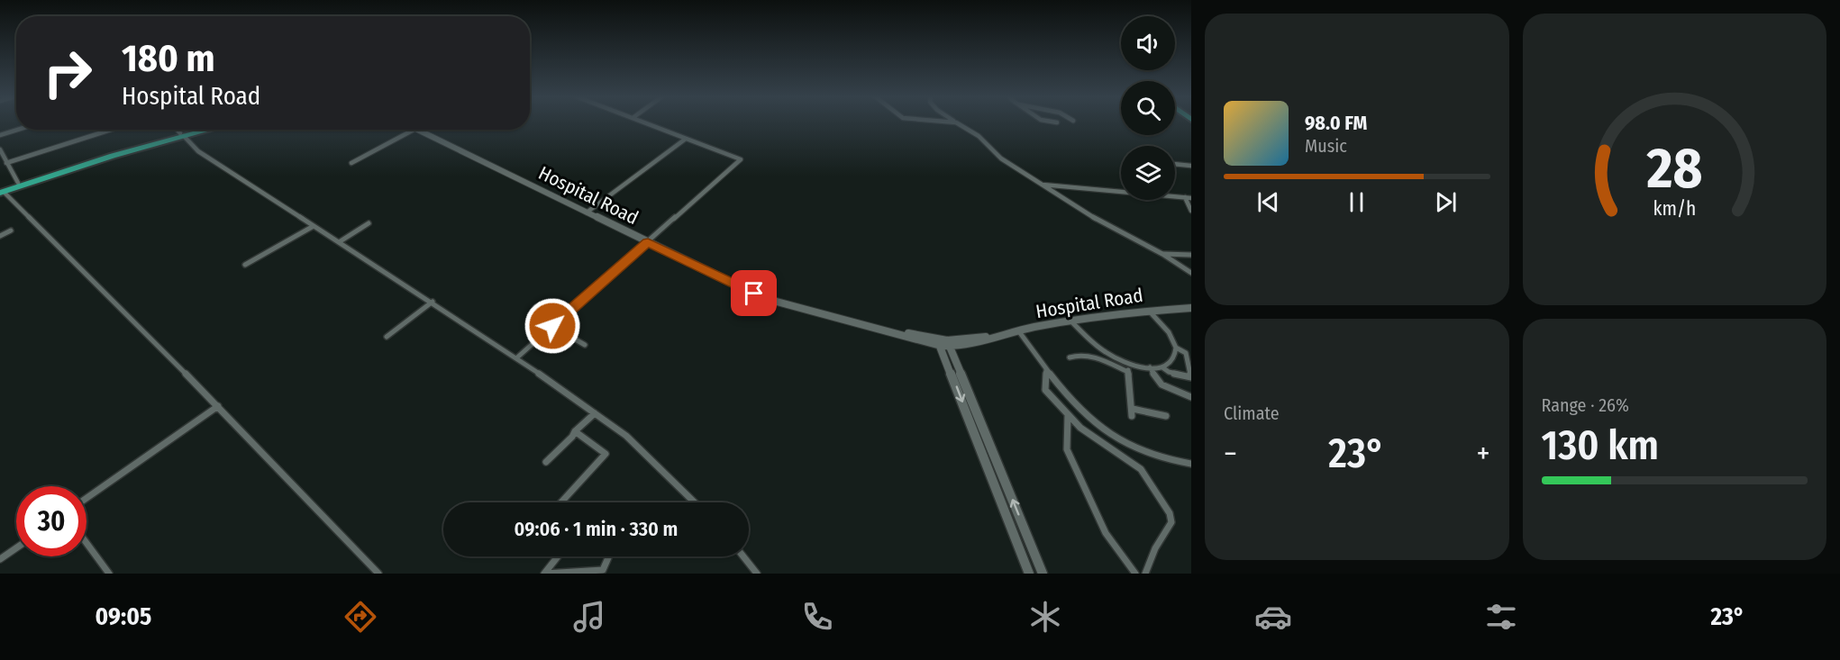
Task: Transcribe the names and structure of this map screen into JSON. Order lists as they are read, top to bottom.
{
  "streets": {
    "street": ["Hospital Road"]
  },
  "page": {
    "turn": ["180 m", "Hospital Road"],
    "song": ["98.0 FM", "Music"],
    "tile": [
      "Climate",
      ["Range · 26%", "130 km"]
    ],
    "heat": ["−", "23°", "+"],
    "limit": "30",
    "trip": "09:06 · 1 min · 330 m",
    "tabs": ["09:05", "23°"],
    "gauge": ["28", "km/h"]
  }
}
